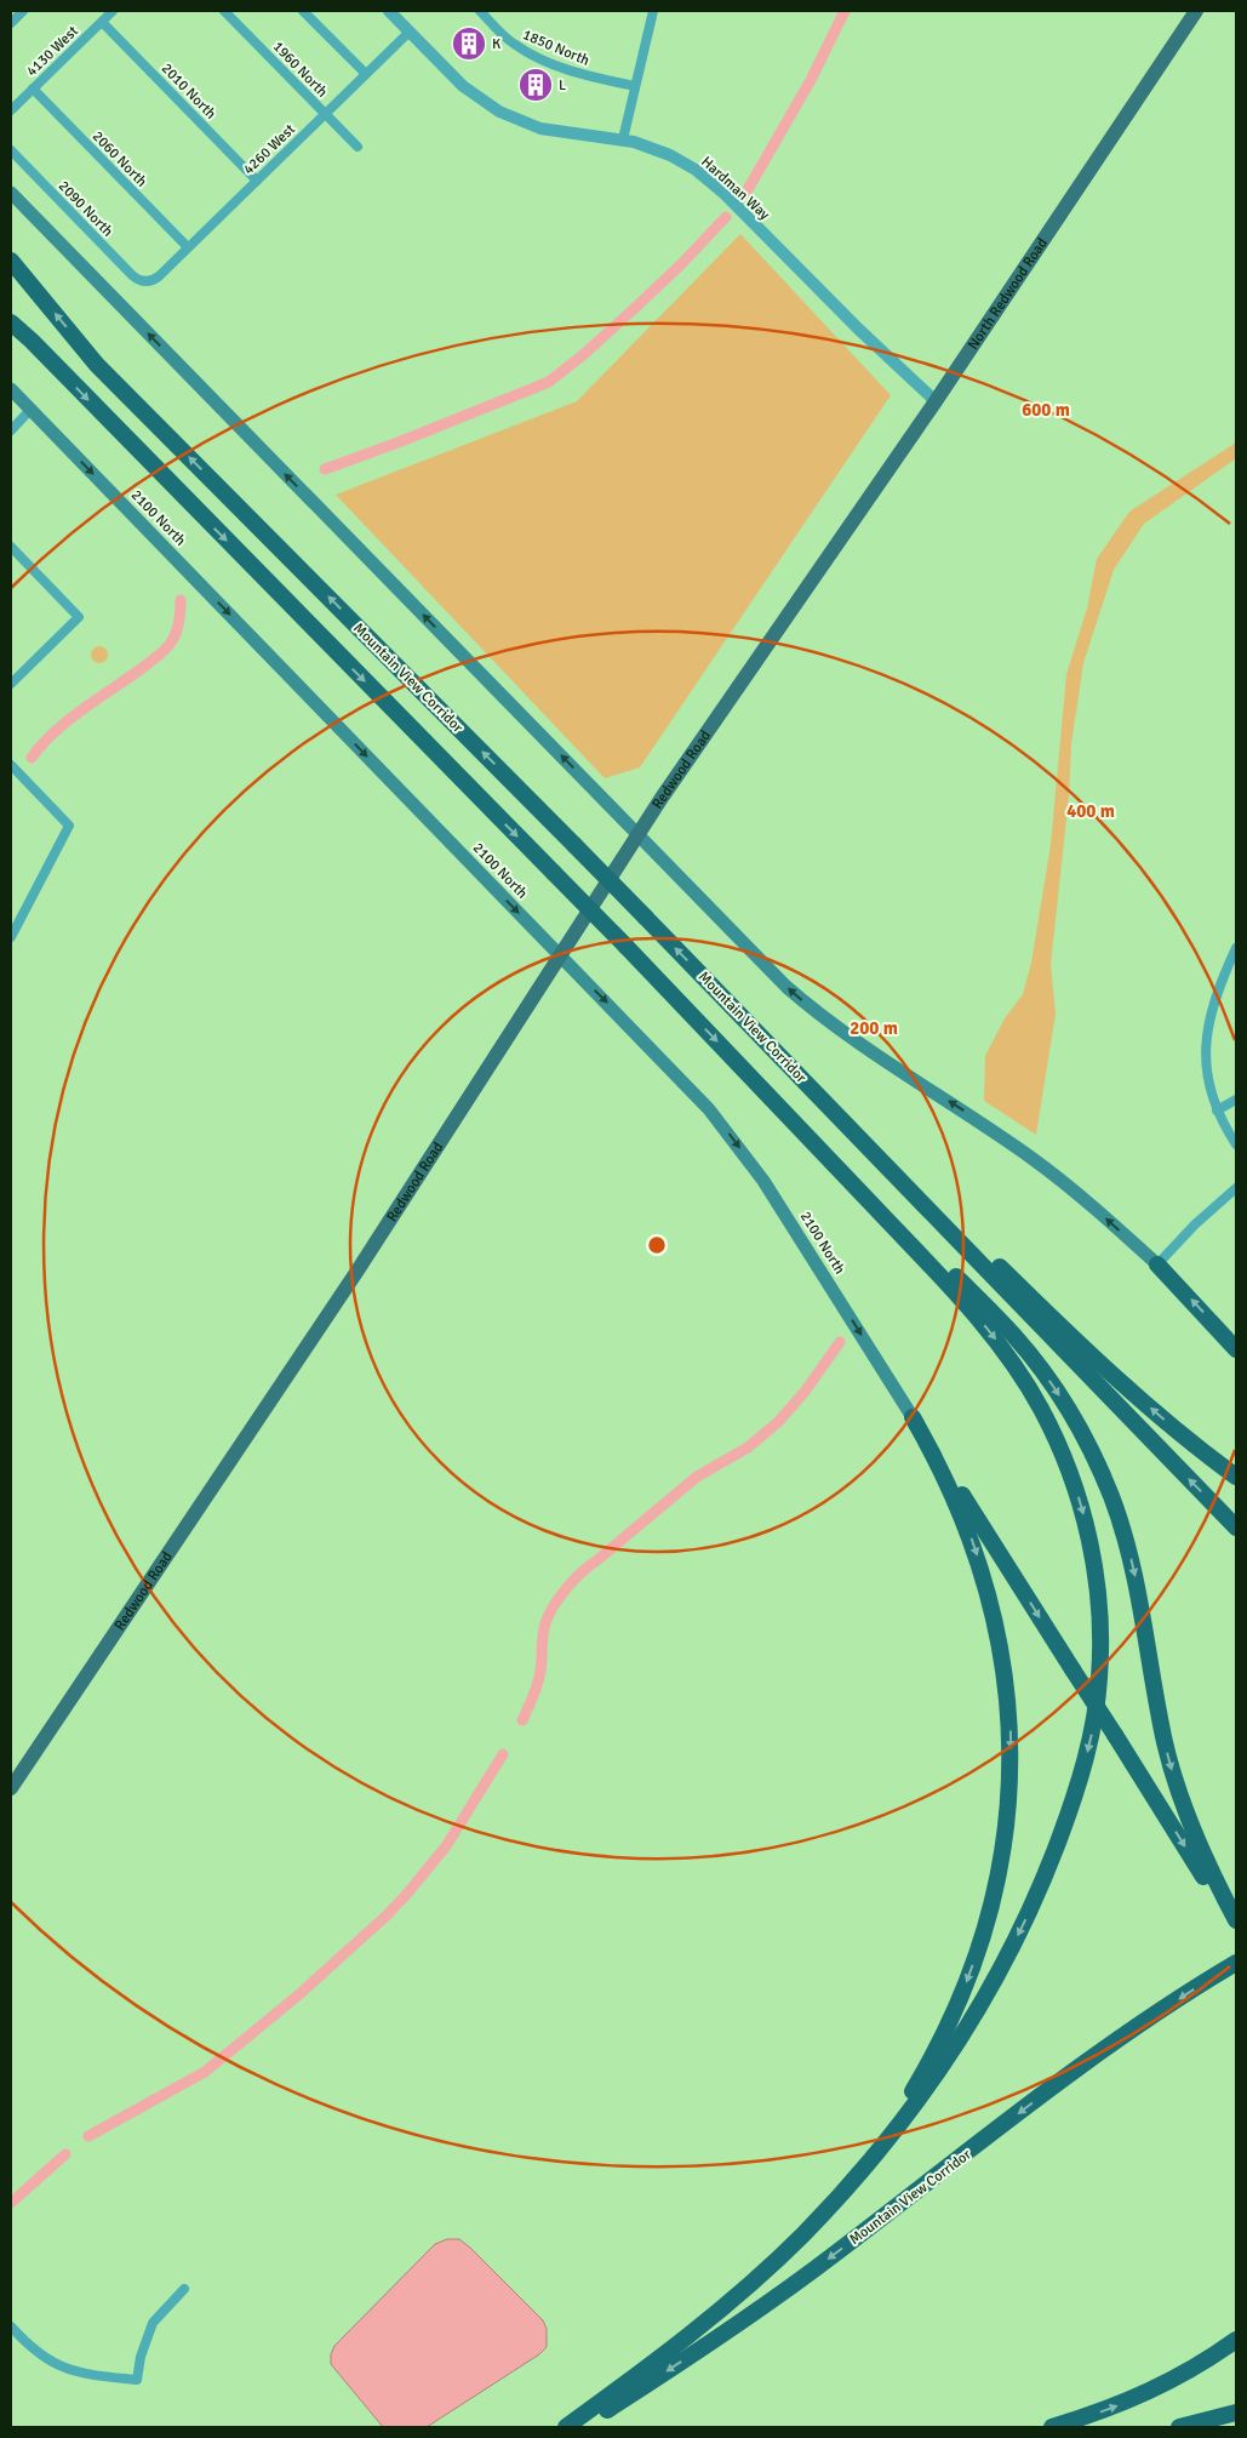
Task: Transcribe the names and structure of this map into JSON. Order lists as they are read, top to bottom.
{
  "streets": {
    "highway": ["Mountain View Corridor"],
    "main road": ["North Redwood Road", "2100 North", "Redwood Road"],
    "street": [
      "1850 North",
      "4130 West",
      "1960 North",
      "2010 North",
      "4260 West",
      "2060 North",
      "Hardman Way",
      "2090 North"
    ]
  },
  "crossings": [
    ["4130 West", "2010 North"],
    ["4130 West", "2060 North"],
    ["1960 North", "4260 West"],
    ["2010 North", "4260 West"],
    ["4260 West", "2060 North"],
    ["4260 West", "Hardman Way"],
    ["4260 West", "2090 North"],
    ["Hardman Way", "North Redwood Road"],
    ["North Redwood Road", "Redwood Road"],
    ["2100 North", "Redwood Road"]
  ],
  "one_way": ["2100 North"],
  "places": {
    "building": ["K", "L"]
  },
  "rings": ["600 m", "400 m", "200 m"]
}
